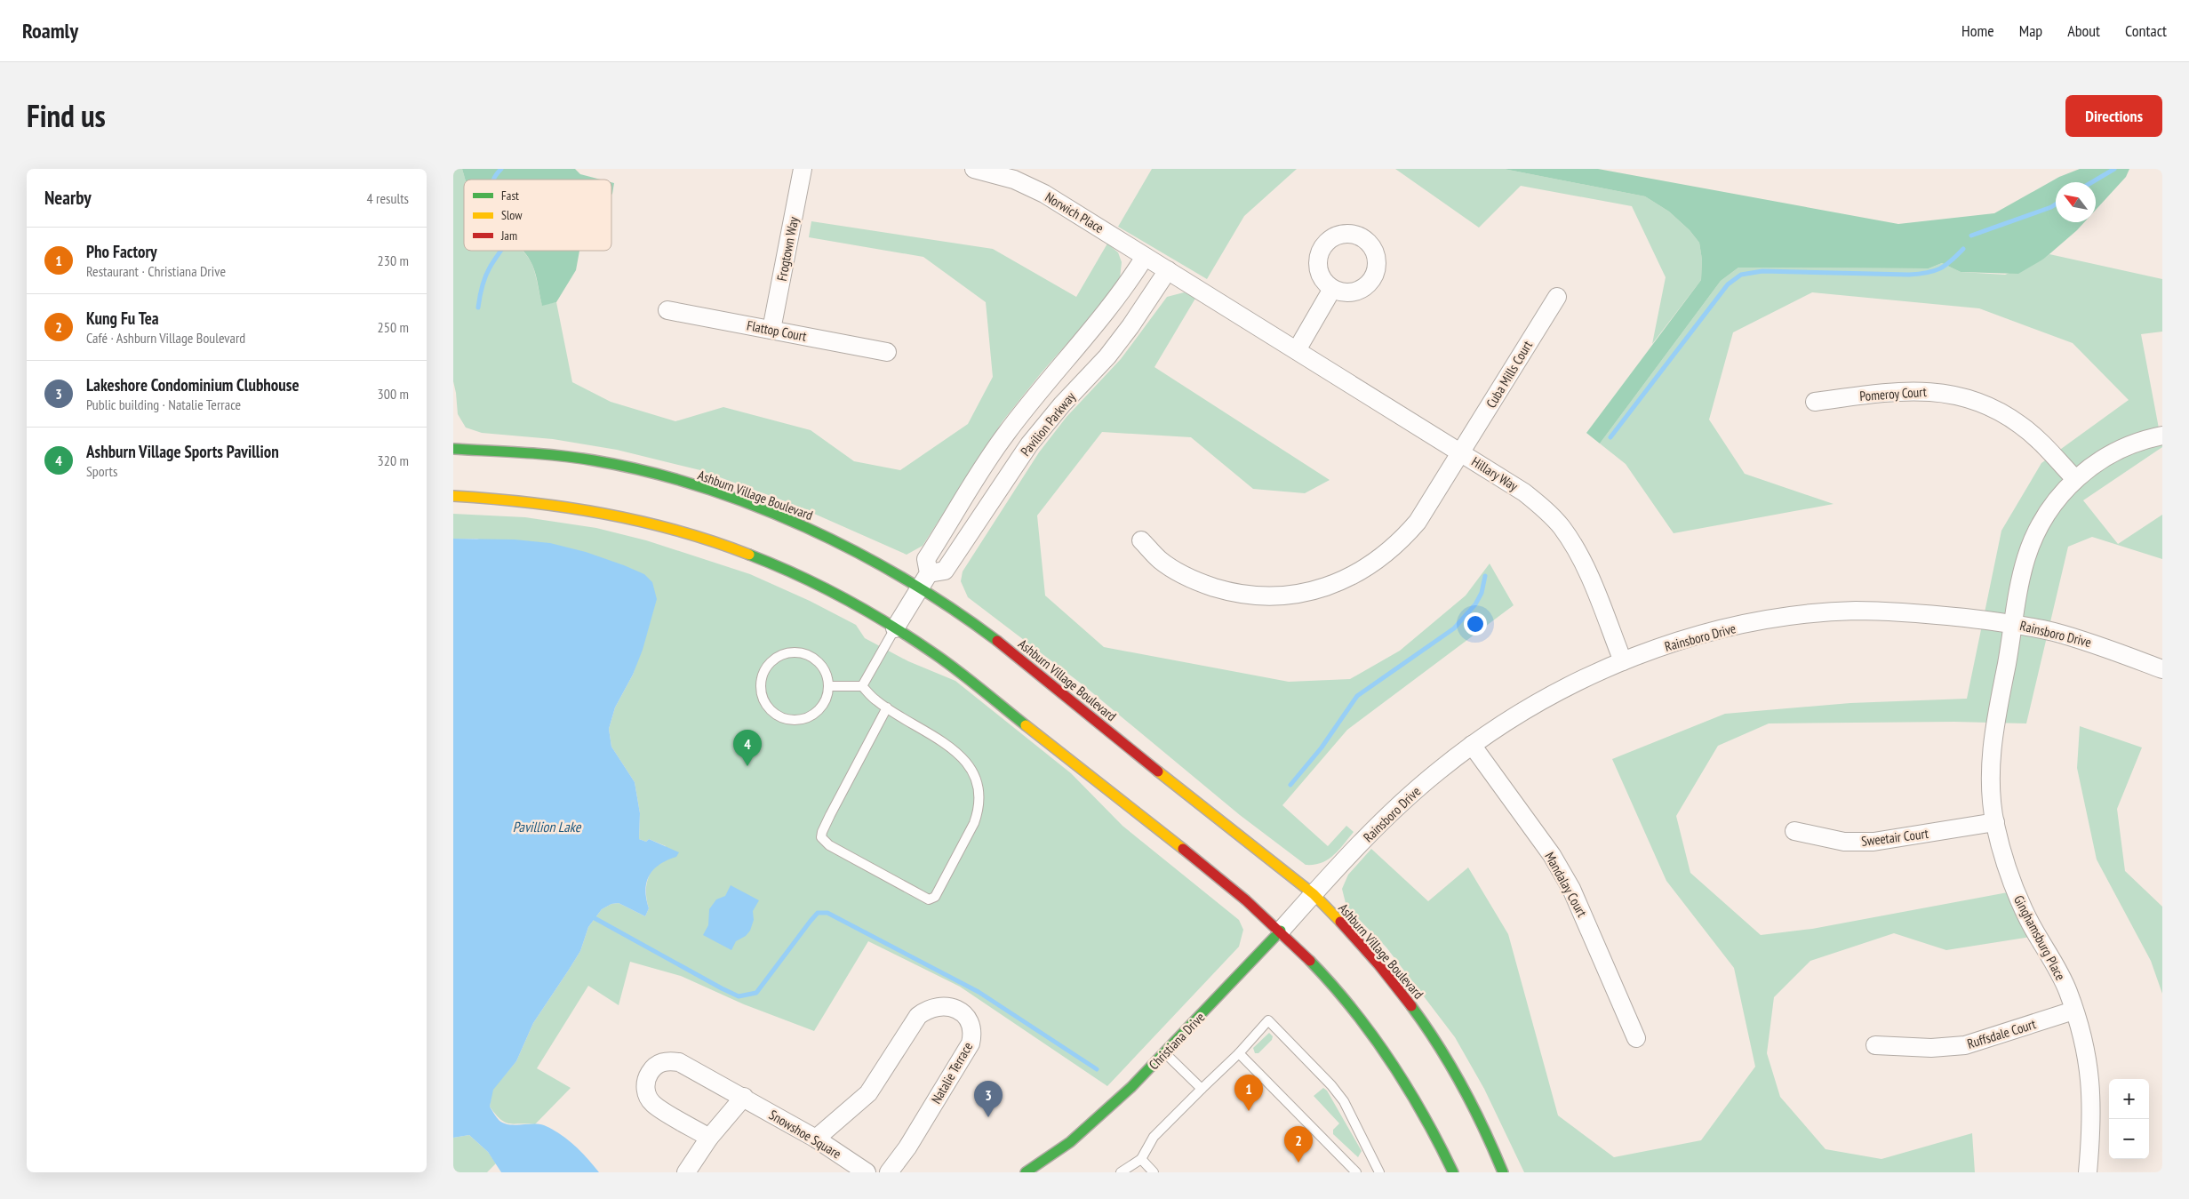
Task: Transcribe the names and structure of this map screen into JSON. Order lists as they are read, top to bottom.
{
  "streets": {
    "main road": ["Ashburn Village Boulevard", "Christiana Drive"],
    "street": [
      "Norwich Place",
      "Frogtown Way",
      "Flattop Court",
      "Cuba Mills Court",
      "Pomeroy Court",
      "Pavilion Parkway",
      "Hillary Way",
      "Rainsboro Drive",
      "Sweetair Court",
      "Mandalay Court",
      "Ginghamsburg Place",
      "Ruffsdale Court",
      "Natalie Terrace",
      "Snowshoe Square"
    ]
  },
  "crossings": [
    ["Norwich Place", "Pavilion Parkway"],
    ["Norwich Place", "Hillary Way"],
    ["Frogtown Way", "Flattop Court"],
    ["Cuba Mills Court", "Hillary Way"],
    ["Pomeroy Court", "Ginghamsburg Place"],
    ["Pavilion Parkway", "Hillary Way"],
    ["Pavilion Parkway", "Ashburn Village Boulevard"],
    ["Hillary Way", "Rainsboro Drive"],
    ["Ashburn Village Boulevard", "Rainsboro Drive"],
    ["Ashburn Village Boulevard", "Christiana Drive"],
    ["Rainsboro Drive", "Mandalay Court"],
    ["Rainsboro Drive", "Ginghamsburg Place"],
    ["Rainsboro Drive", "Christiana Drive"],
    ["Sweetair Court", "Ginghamsburg Place"],
    ["Ginghamsburg Place", "Ruffsdale Court"],
    ["Natalie Terrace", "Snowshoe Square"]
  ],
  "water": ["Pavillion Lake"],
  "legend": ["Fast", "Slow", "Jam"],
  "north": "top left",
  "page": {
    "header": "Roamly",
    "nav": [
      "Home",
      "Map",
      "About",
      "Contact"
    ],
    "title": "Find us",
    "buttons": "Directions",
    "heading": ["Nearby", "4 results"],
    "list": [
      {
        "mark": "1",
        "name": "Pho Factory",
        "note": "Restaurant · Christiana Drive",
        "value": "230 m"
      },
      {
        "mark": "2",
        "name": "Kung Fu Tea",
        "note": "Café · Ashburn Village Boulevard",
        "value": "250 m"
      },
      {
        "mark": "3",
        "name": "Lakeshore Condominium Clubhouse",
        "note": "Public building · Natalie Terrace",
        "value": "300 m"
      },
      {
        "mark": "4",
        "name": "Ashburn Village Sports Pavillion",
        "note": "Sports",
        "value": "320 m"
      }
    ],
    "pins": [
      "4",
      "1",
      "3",
      "2"
    ],
    "map_buttons": ["+", "−"]
  }
}
